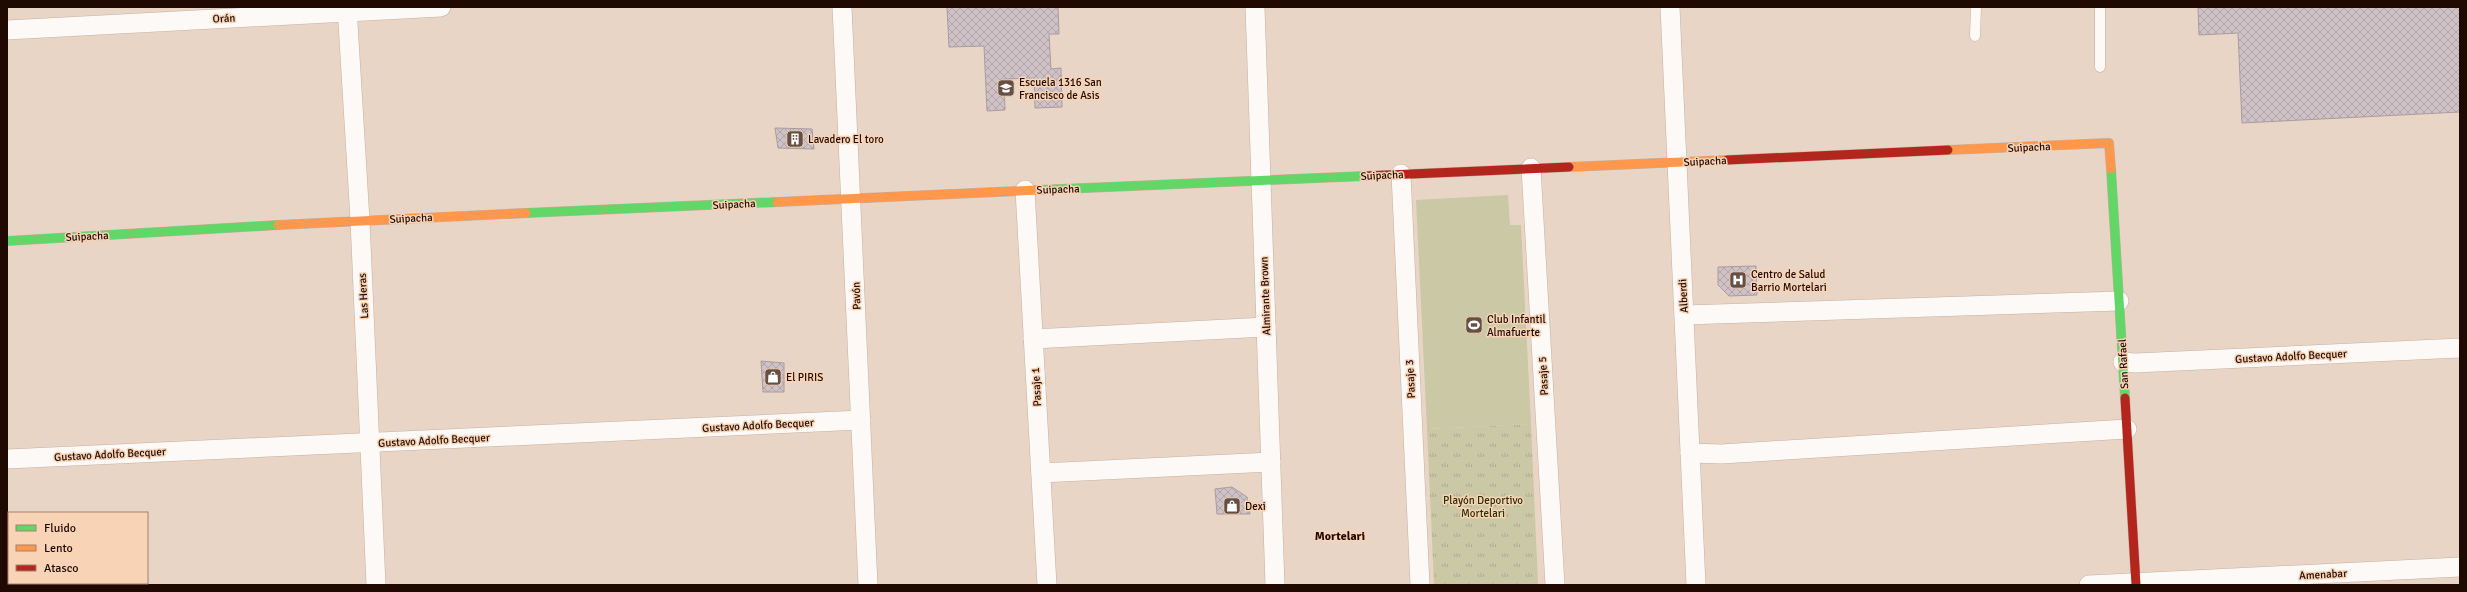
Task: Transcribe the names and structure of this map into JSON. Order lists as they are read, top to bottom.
{
  "streets": {
    "street": [
      "Orán",
      "Suipacha",
      "Las Heras",
      "Pavón",
      "Almirante Brown",
      "Alberdi",
      "Gustavo Adolfo Becquer",
      "San Rafael",
      "Pasaje 5",
      "Pasaje 3",
      "Pasaje 1",
      "Amenabar"
    ]
  },
  "crossings": [
    ["Orán", "Las Heras"],
    ["Suipacha", "Las Heras"],
    ["Suipacha", "Pavón"],
    ["Suipacha", "Almirante Brown"],
    ["Suipacha", "Alberdi"],
    ["Suipacha", "San Rafael"],
    ["Suipacha", "Pasaje 5"],
    ["Suipacha", "Pasaje 3"],
    ["Suipacha", "Pasaje 1"],
    ["Las Heras", "Gustavo Adolfo Becquer"],
    ["Pavón", "Gustavo Adolfo Becquer"],
    ["Gustavo Adolfo Becquer", "San Rafael"],
    ["San Rafael", "Amenabar"]
  ],
  "districts": ["Mortelari"],
  "parks": ["Playón Deportivo Mortelari"],
  "places": {
    "school or university": ["Escuela 1316 San Francisco de Asis"],
    "building": ["Lavadero El toro"],
    "hospital": ["Centro de Salud Barrio Mortelari"],
    "sports": ["Club Infantil Almafuerte"],
    "shop": ["El PIRIS", "Dexi"]
  },
  "legend": ["Fluido", "Lento", "Atasco"]
}
